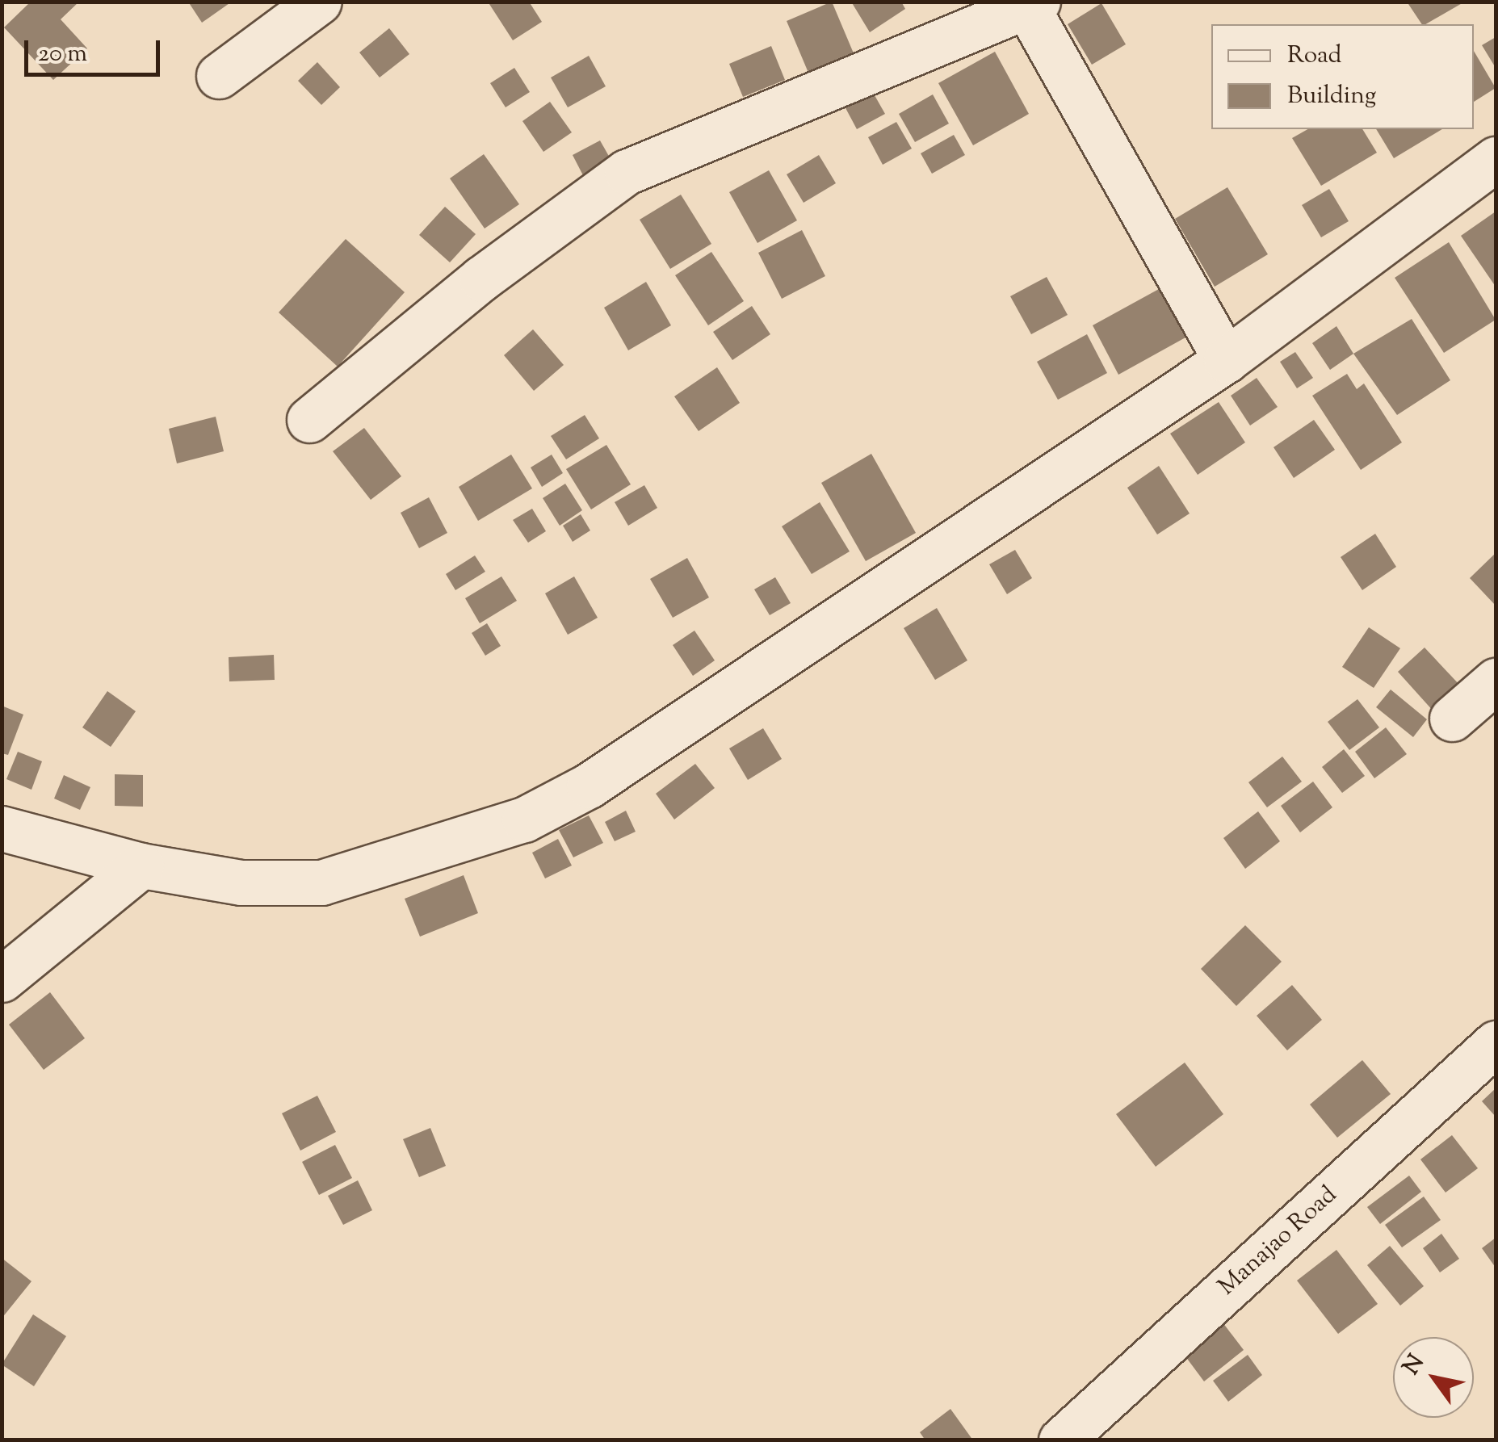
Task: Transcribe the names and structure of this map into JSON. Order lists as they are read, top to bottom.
{
  "streets": {
    "street": ["Manajao Road"]
  },
  "legend": ["Road", "Building"],
  "scale_bar": "20 m",
  "north": "top left"
}
